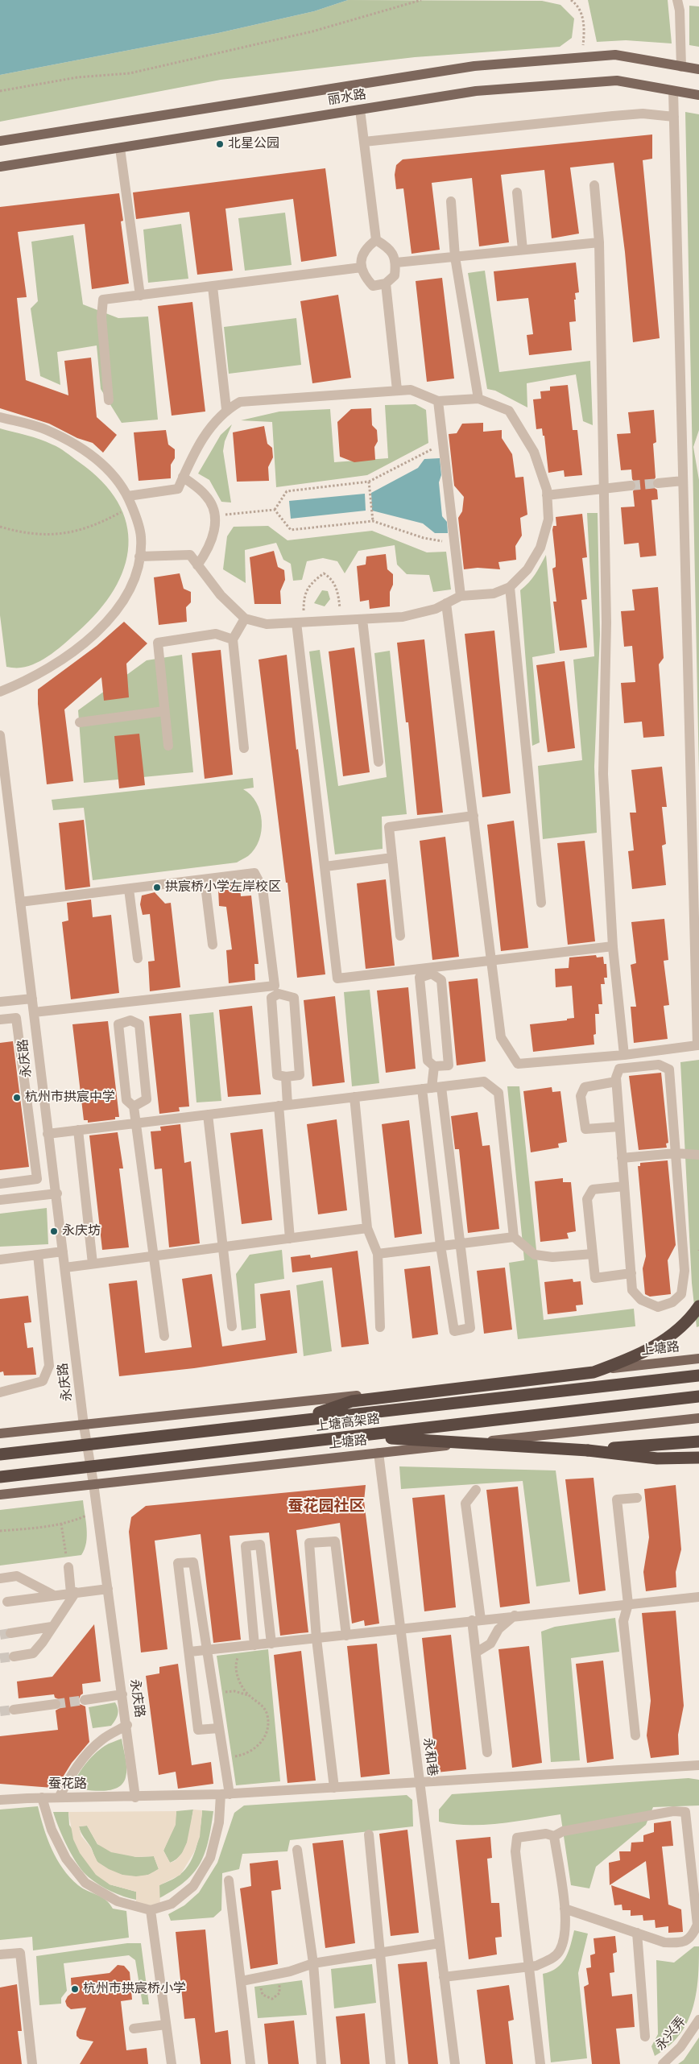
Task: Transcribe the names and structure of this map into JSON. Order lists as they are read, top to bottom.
{
  "streets": {
    "highway": ["上塘高架路"],
    "main road": ["丽水路", "上塘路"],
    "street": [
      "永庆路",
      "永和巷",
      "蚕花路",
      "永兴弄"
    ]
  },
  "crossings": [
    ["永庆路", "上塘路"],
    ["永庆路", "蚕花路"],
    ["上塘路", "永和巷"],
    ["永和巷", "蚕花路"]
  ],
  "districts": ["蚕花园社区"],
  "places": [
    "北星公园",
    "拱宸桥小学左岸校区",
    "杭州市拱宸中学",
    "永庆坊",
    "杭州市拱宸桥小学"
  ]
}
